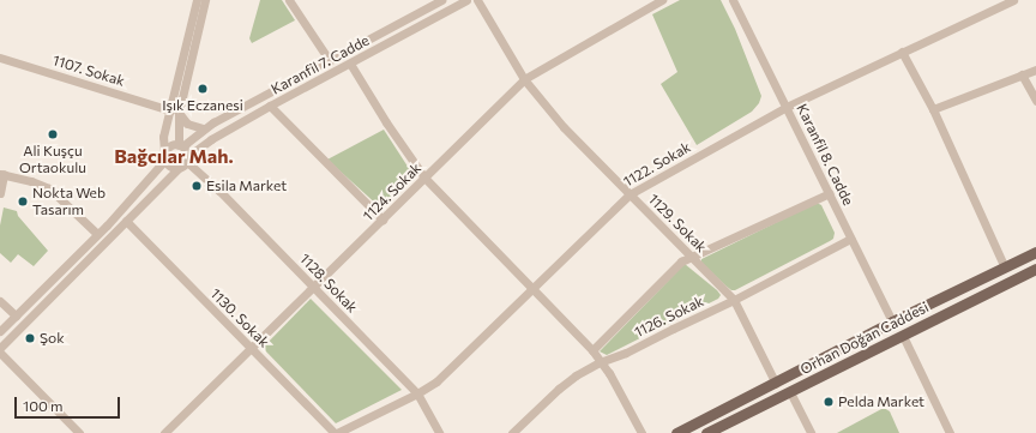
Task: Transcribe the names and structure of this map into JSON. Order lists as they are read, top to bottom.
{
  "streets": {
    "main road": ["Orhan Doğan Caddesi"],
    "street": [
      "Karanfil 7. Cadde",
      "1107. Sokak",
      "Karanfil 8. Cadde",
      "1122. Sokak",
      "1124. Sokak",
      "1129. Sokak",
      "1128. Sokak",
      "1126. Sokak",
      "1130. Sokak"
    ]
  },
  "crossings": [
    ["Karanfil 7. Cadde", "1128. Sokak"],
    ["Karanfil 8. Cadde", "1122. Sokak"],
    ["Karanfil 8. Cadde", "1126. Sokak"],
    ["1122. Sokak", "1129. Sokak"],
    ["1122. Sokak", "1128. Sokak"],
    ["1122. Sokak", "1130. Sokak"],
    ["1124. Sokak", "1129. Sokak"],
    ["1124. Sokak", "1128. Sokak"],
    ["1124. Sokak", "1130. Sokak"],
    ["1129. Sokak", "1126. Sokak"]
  ],
  "districts": ["Bağcılar Mah."],
  "places": [
    "Işık Eczanesi",
    "Ali Kuşçu Ortaokulu",
    "Esila Market",
    "Nokta Web Tasarım",
    "Şok",
    "Pelda Market"
  ],
  "scale_bar": "100 m"
}
